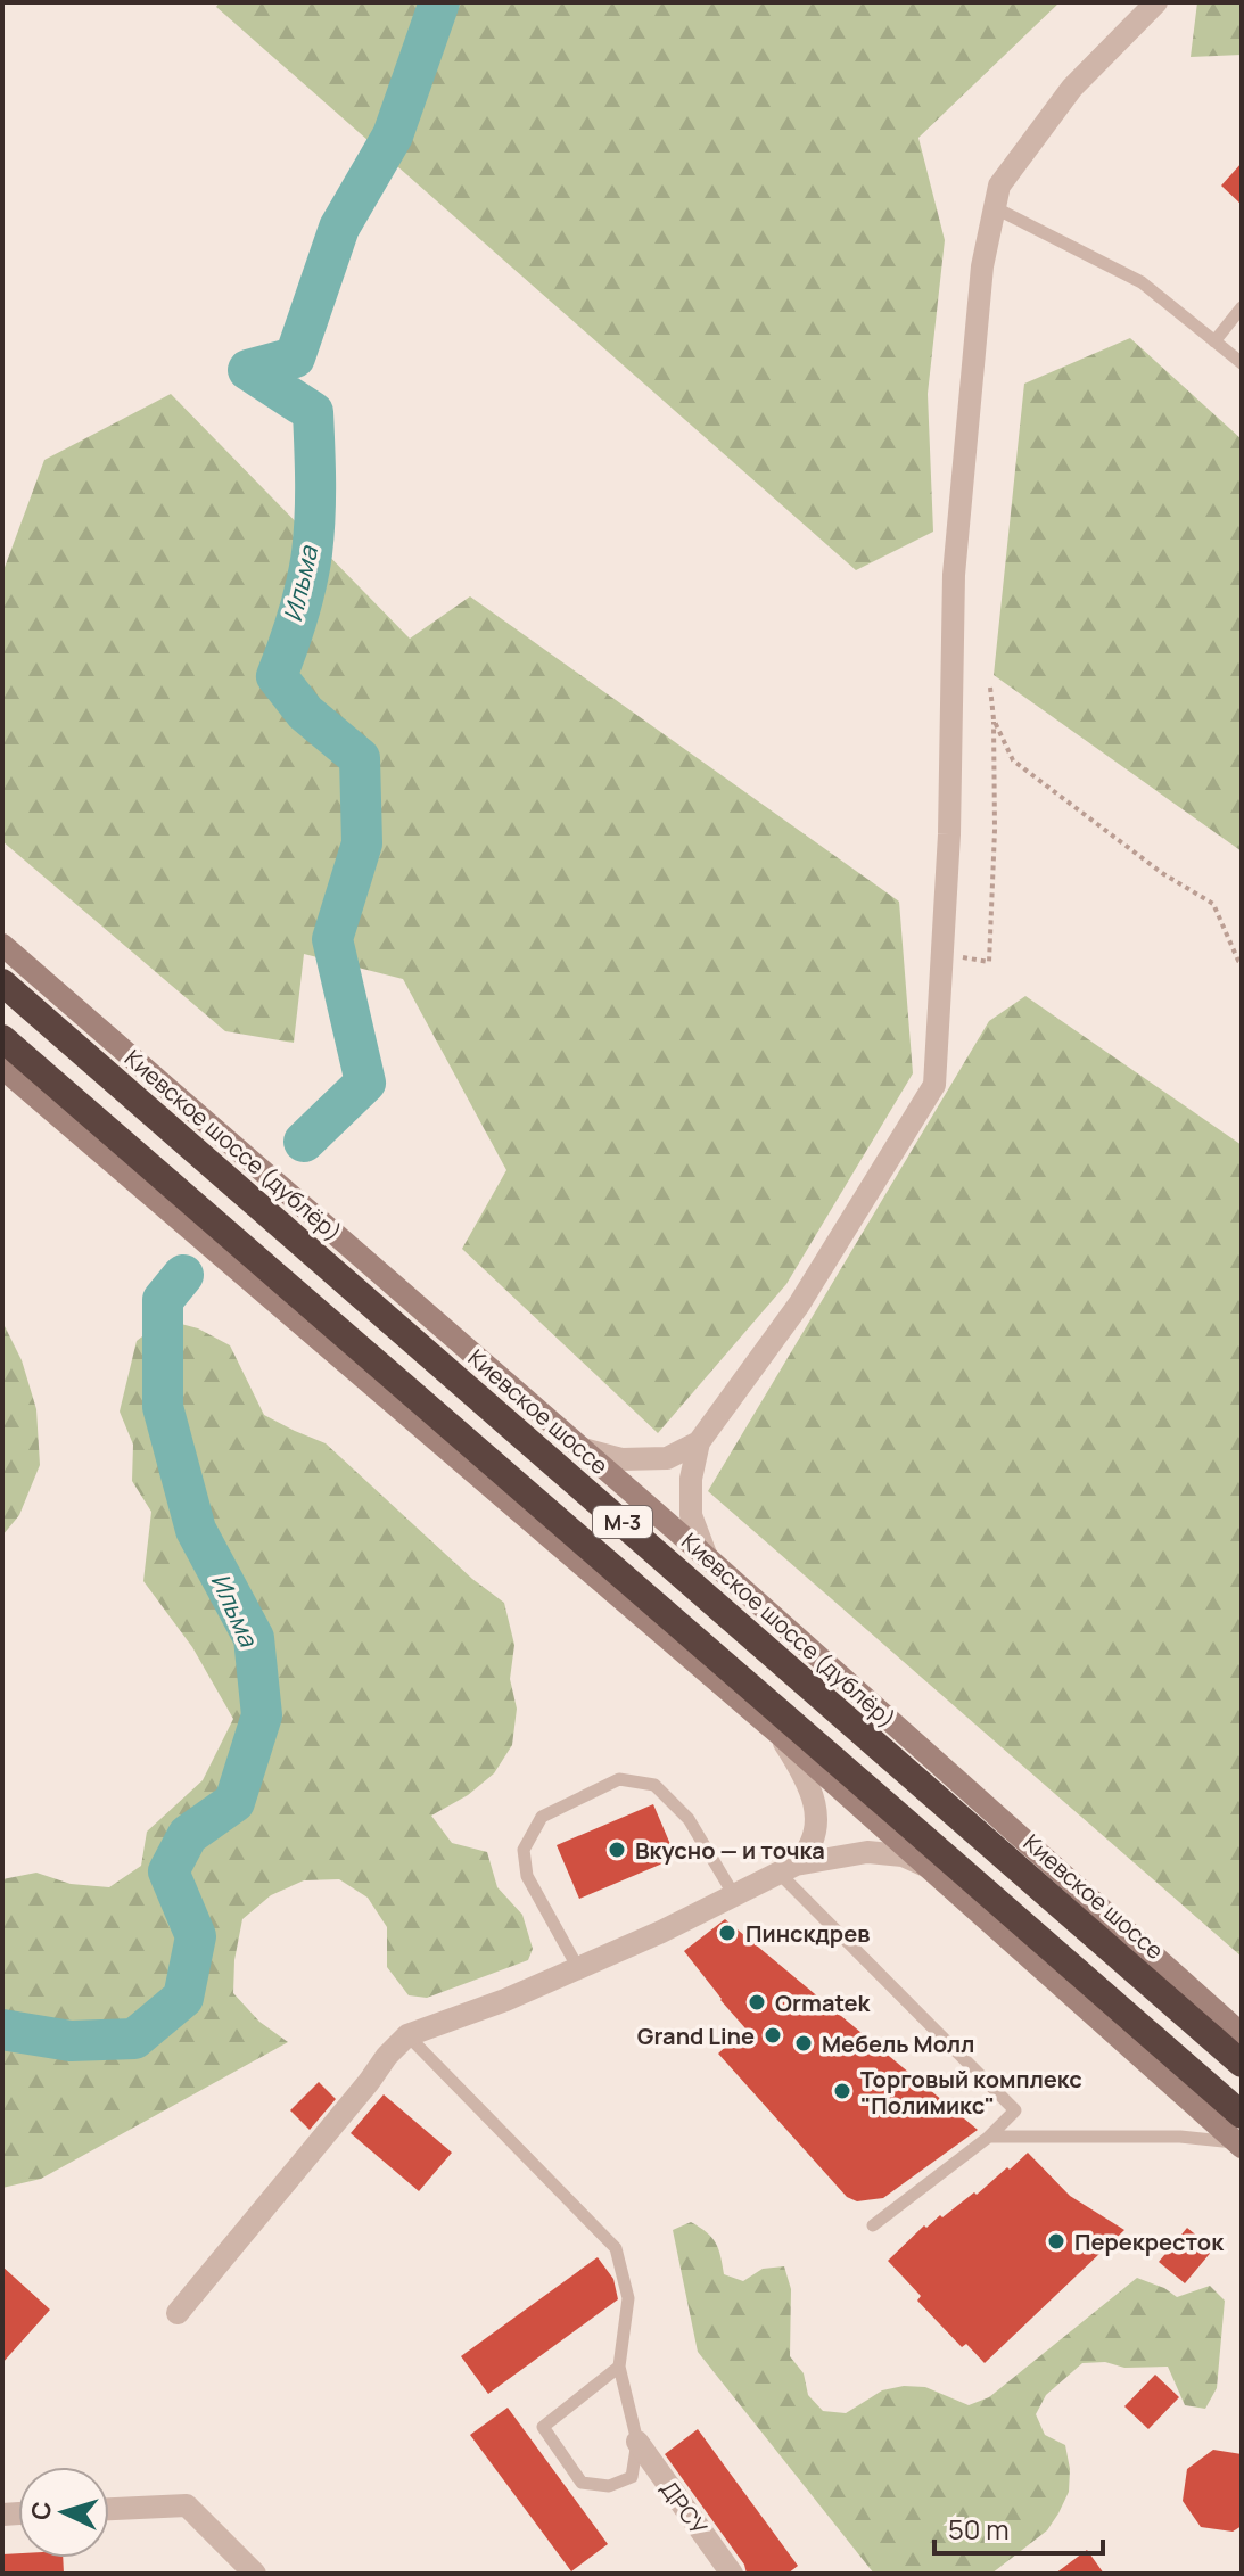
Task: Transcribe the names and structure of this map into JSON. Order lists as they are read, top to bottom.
{
  "streets": {
    "highway": ["Киевское шоссе", "М-3"],
    "main road": ["Киевское шоссе (дублёр)"],
    "street": ["ДРСУ"]
  },
  "water": ["Ильма"],
  "places": [
    "Вкусно — и точка",
    "Пинскдрев",
    "Ormatek",
    "Grand Line",
    "Мебель Молл",
    "Торговый комплекс \"Полимикс\"",
    "Перекресток"
  ],
  "scale_bar": "50 m",
  "north": "left"
}
